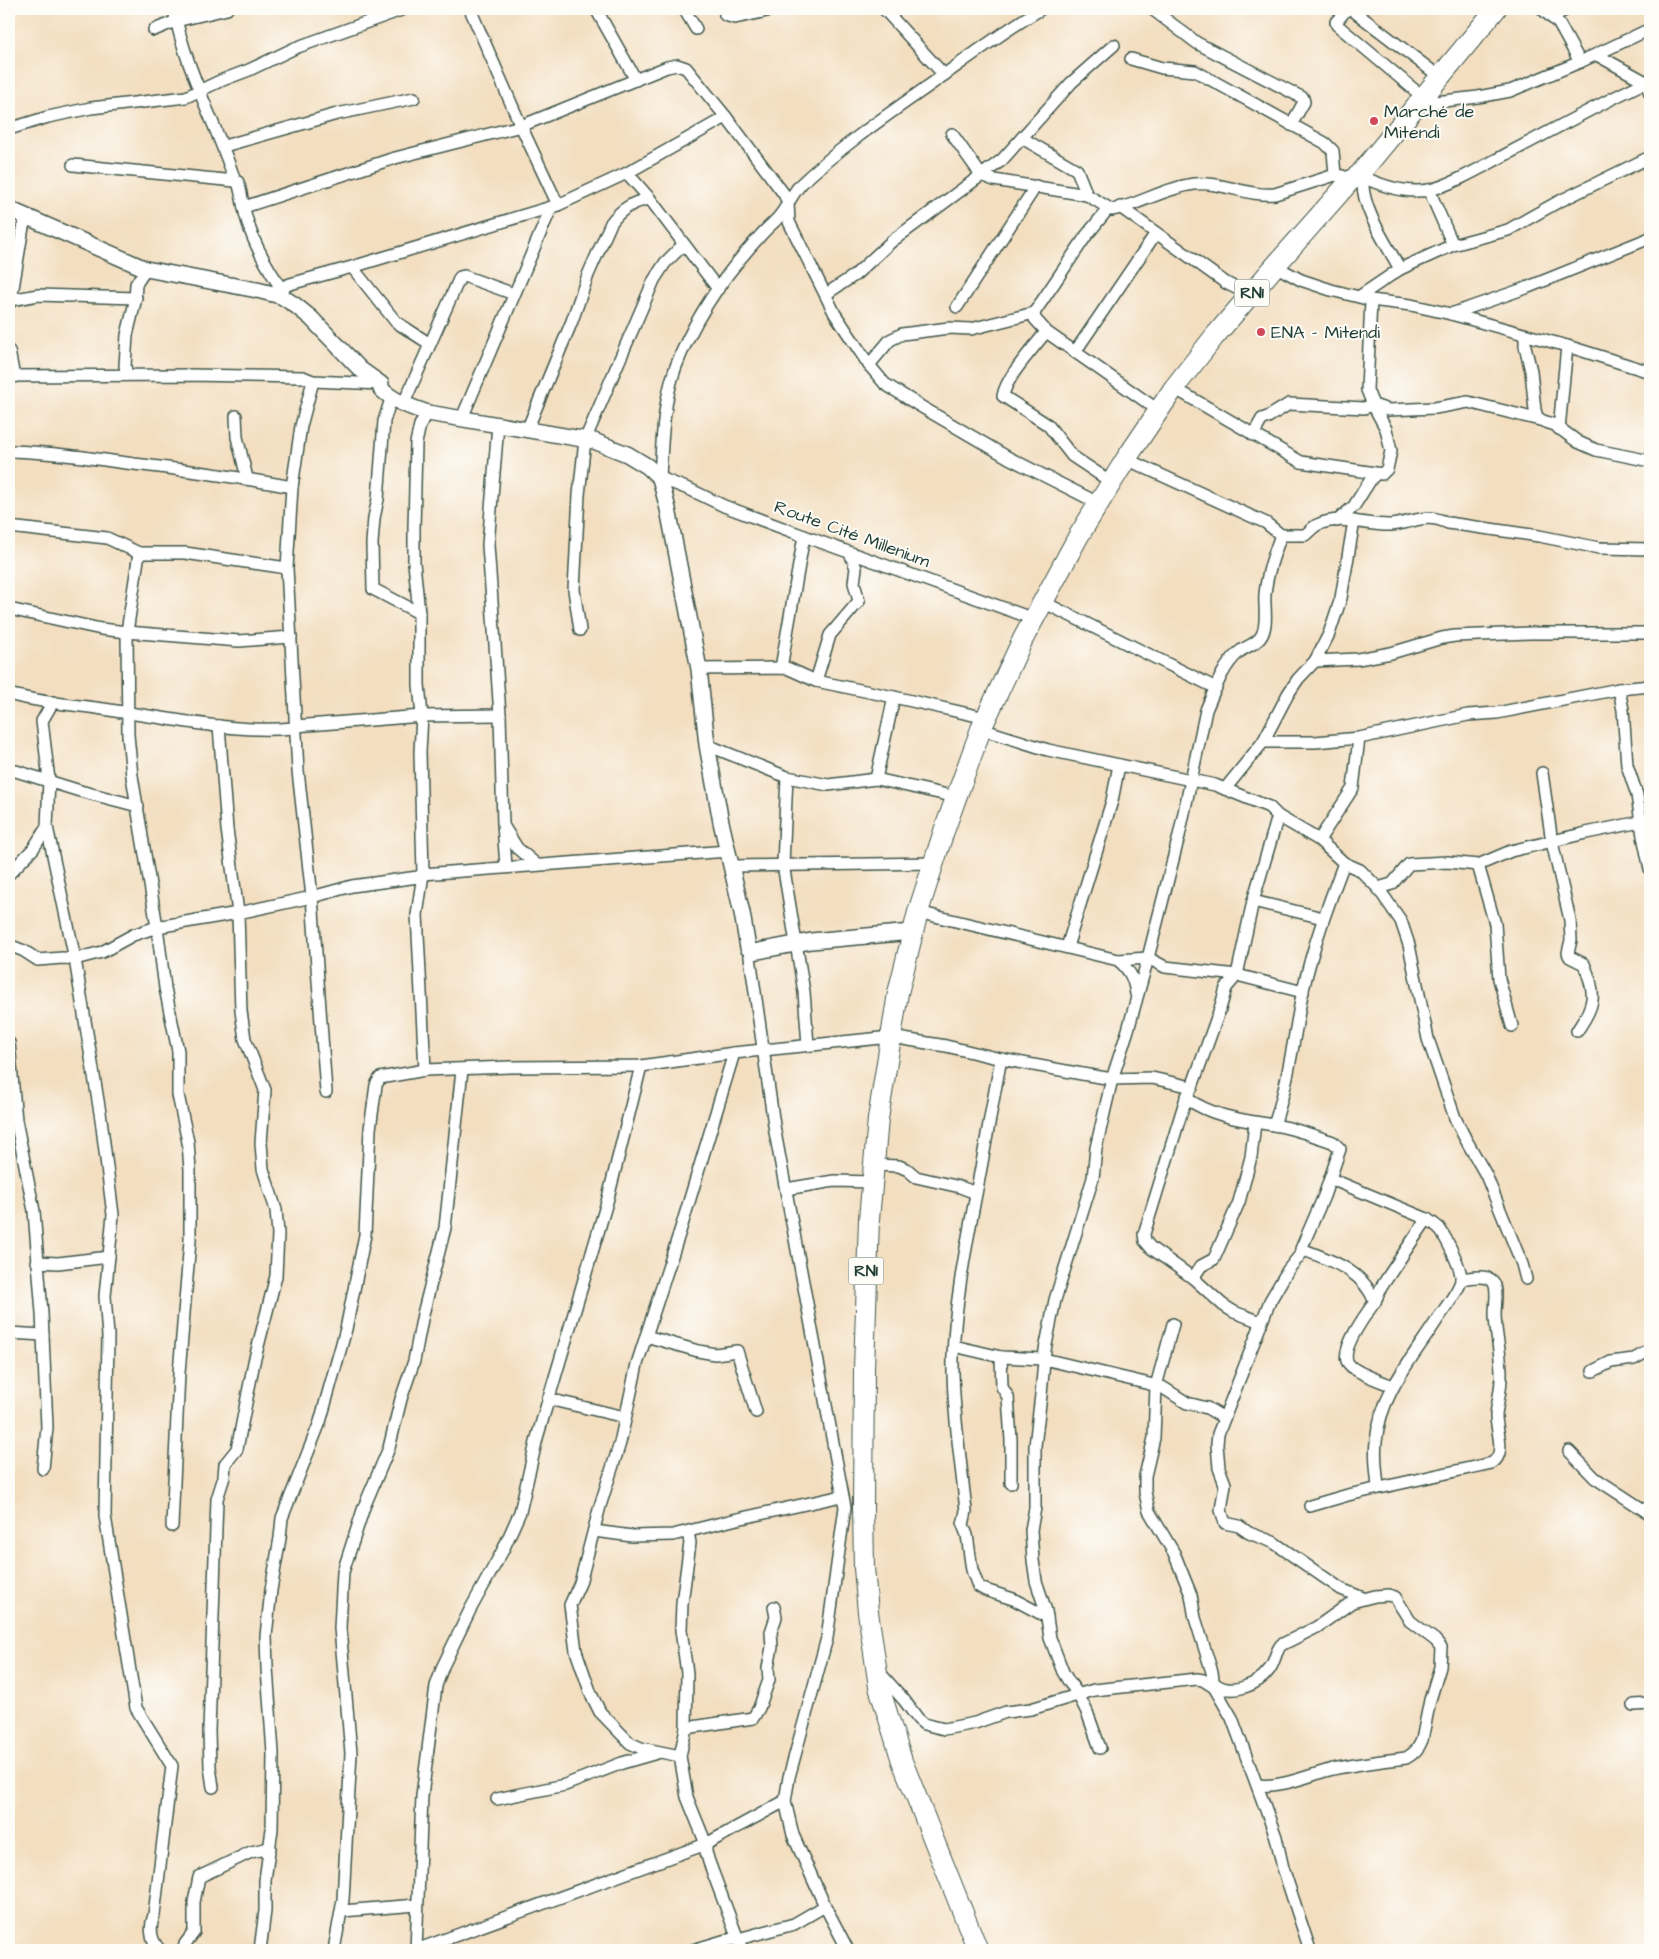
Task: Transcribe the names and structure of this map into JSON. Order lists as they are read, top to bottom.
{
  "streets": {
    "highway": ["RN1"],
    "street": ["Route Cité Millenium"]
  },
  "crossings": [
    ["RN1", "Route Cité Millenium"]
  ],
  "places": ["Marché de Mitendi", "ENA - Mitendi"]
}
